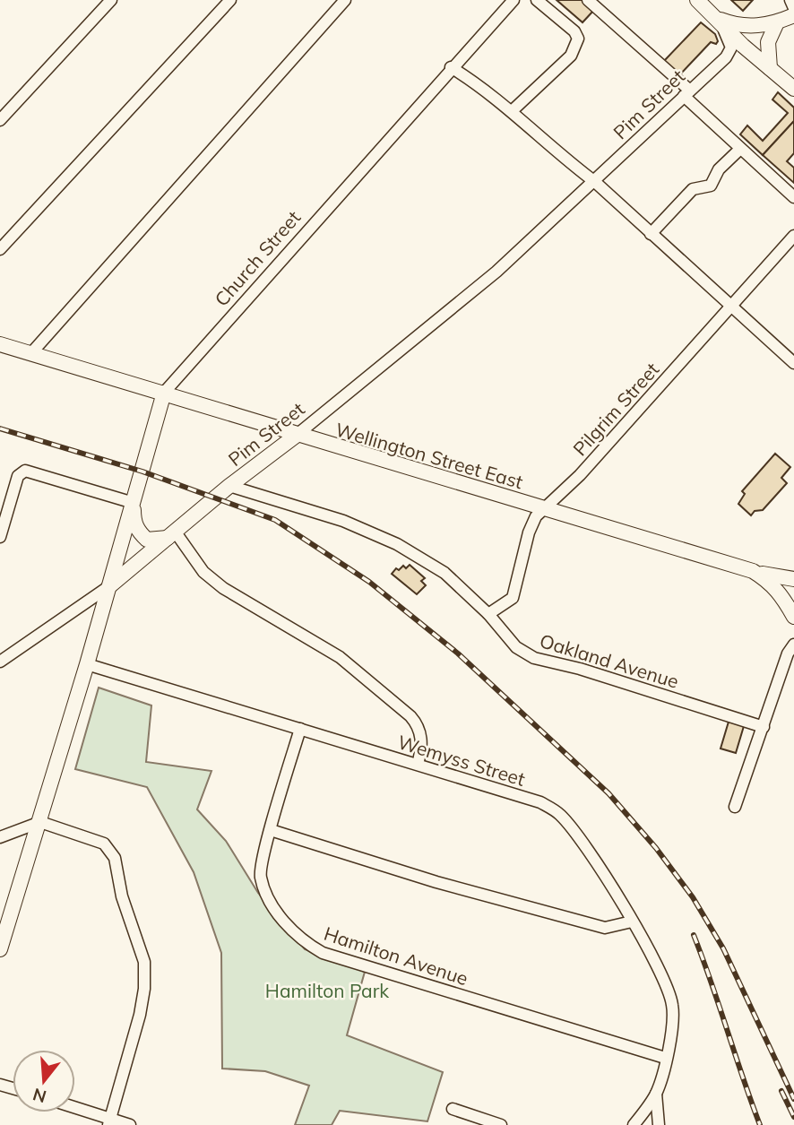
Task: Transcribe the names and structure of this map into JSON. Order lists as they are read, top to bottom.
{
  "streets": {
    "main road": ["Pim Street", "Church Street", "Wellington Street East"],
    "street": [
      "Pilgrim Street",
      "Oakland Avenue",
      "Wemyss Street",
      "Hamilton Avenue"
    ]
  },
  "crossings": [
    ["Pim Street", "Church Street"],
    ["Pim Street", "Wellington Street East"],
    ["Pim Street", "Oakland Avenue"],
    ["Church Street", "Wellington Street East"],
    ["Pilgrim Street", "Wellington Street East"],
    ["Pilgrim Street", "Oakland Avenue"],
    ["Wemyss Street", "Hamilton Avenue"]
  ],
  "parks": ["Hamilton Park"],
  "north": "bottom"
}
